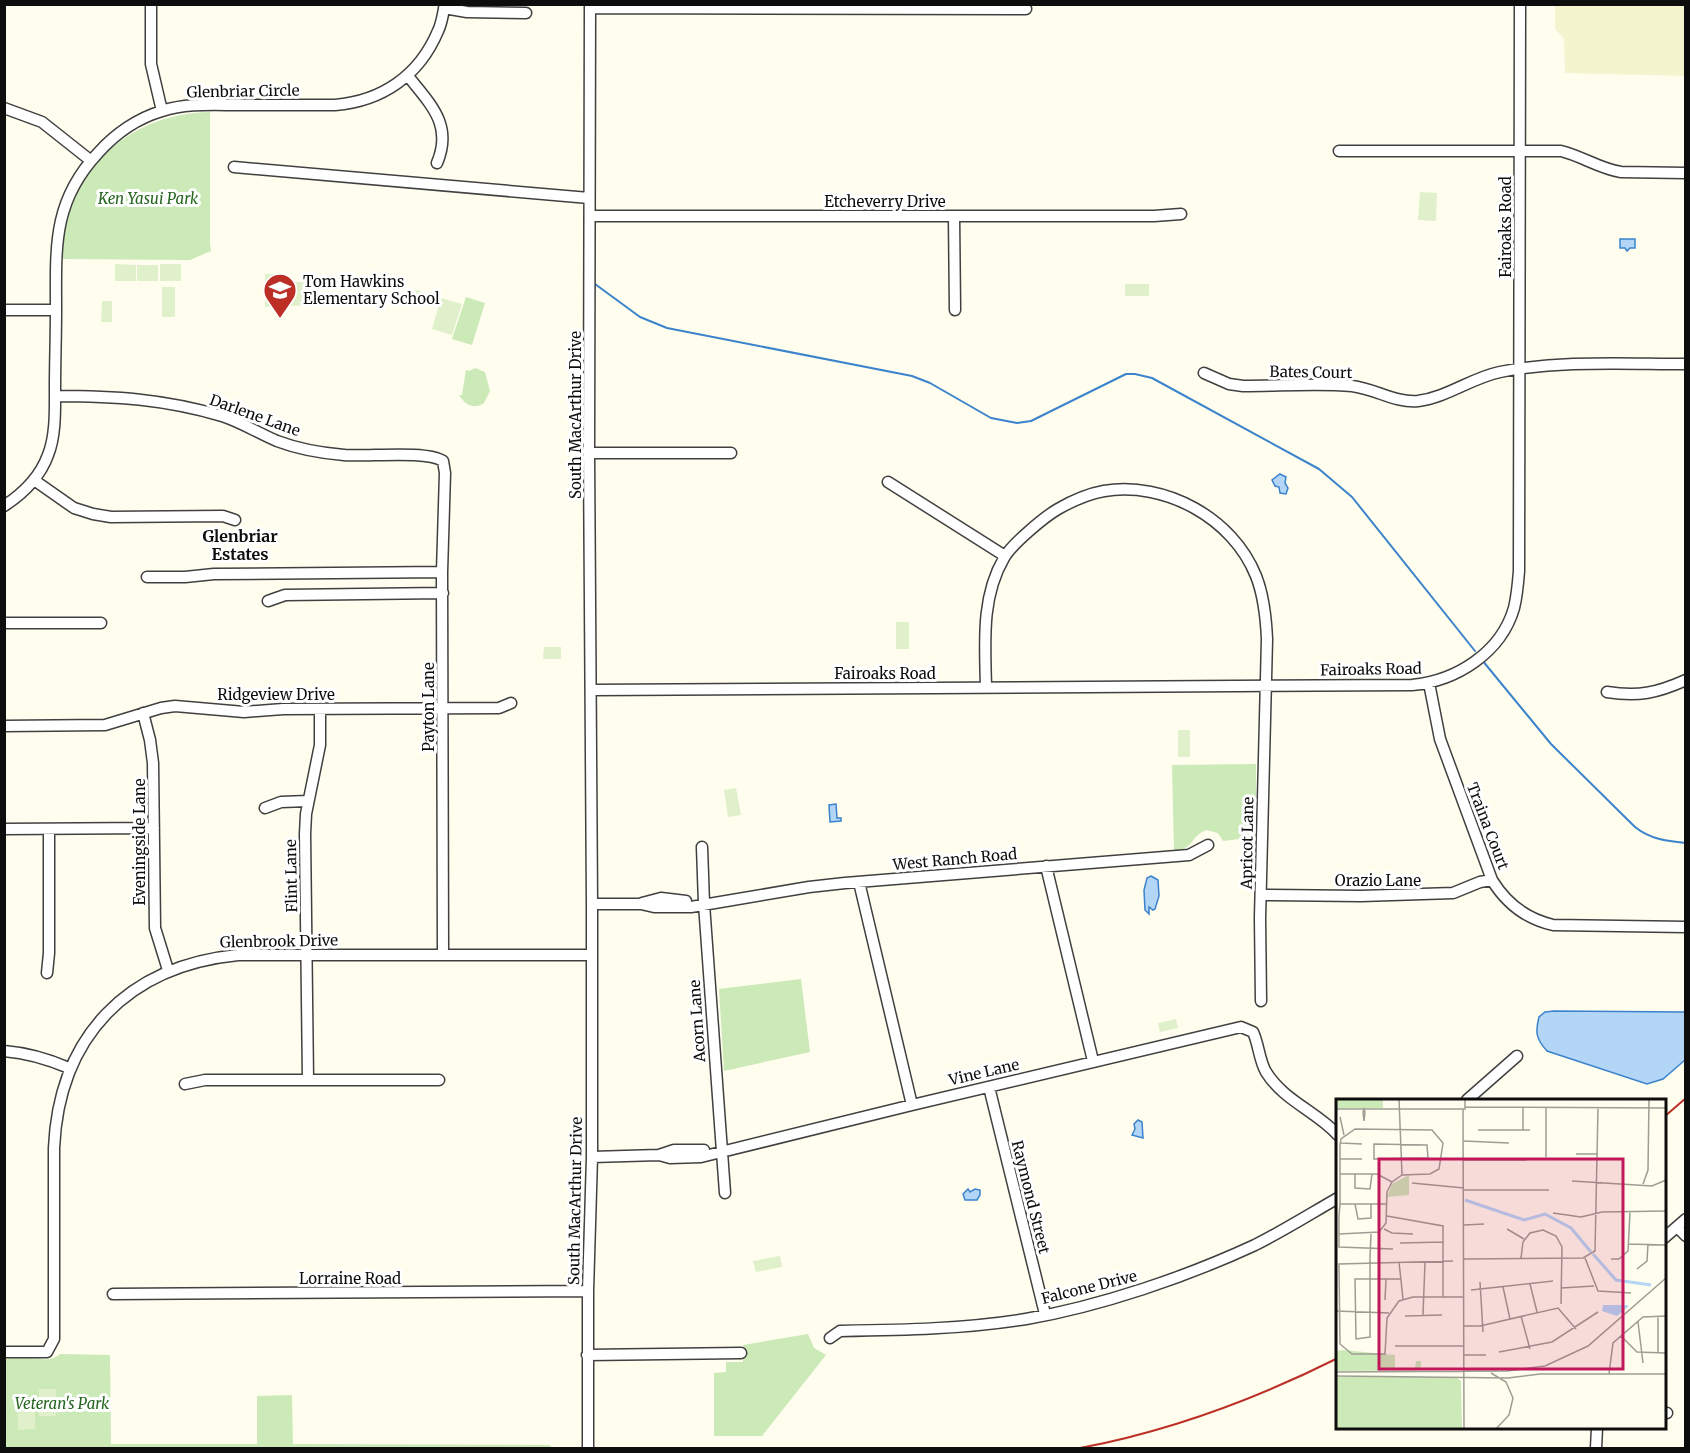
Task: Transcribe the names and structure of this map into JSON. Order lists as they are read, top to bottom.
{
  "streets": {
    "street": [
      "Glenbriar Circle",
      "Etcheverry Drive",
      "Fairoaks Road",
      "Bates Court",
      "Darlene Lane",
      "South MacArthur Drive",
      "Ridgeview Drive",
      "Payton Lane",
      "Traina Court",
      "Eveningside Lane",
      "Apricot Lane",
      "West Ranch Road",
      "Flint Lane",
      "Orazio Lane",
      "Glenbrook Drive",
      "Acorn Lane",
      "Vine Lane",
      "Raymond Street",
      "Lorraine Road",
      "Falcone Drive"
    ]
  },
  "crossings": [
    ["Glenbriar Circle", "Darlene Lane"],
    ["Etcheverry Drive", "South MacArthur Drive"],
    ["Fairoaks Road", "Bates Court"],
    ["Fairoaks Road", "South MacArthur Drive"],
    ["Fairoaks Road", "Traina Court"],
    ["Fairoaks Road", "Apricot Lane"],
    ["Darlene Lane", "Payton Lane"],
    ["South MacArthur Drive", "West Ranch Road"],
    ["South MacArthur Drive", "Glenbrook Drive"],
    ["South MacArthur Drive", "Vine Lane"],
    ["South MacArthur Drive", "Lorraine Road"],
    ["Ridgeview Drive", "Payton Lane"],
    ["Ridgeview Drive", "Eveningside Lane"],
    ["Ridgeview Drive", "Flint Lane"],
    ["Payton Lane", "Glenbrook Drive"],
    ["Traina Court", "Orazio Lane"],
    ["Eveningside Lane", "Glenbrook Drive"],
    ["Apricot Lane", "Orazio Lane"],
    ["West Ranch Road", "Acorn Lane"],
    ["Flint Lane", "Glenbrook Drive"],
    ["Acorn Lane", "Vine Lane"],
    ["Vine Lane", "Raymond Street"],
    ["Raymond Street", "Falcone Drive"]
  ],
  "districts": ["Glenbriar Estates"],
  "parks": ["Ken Yasui Park", "Veteran's Park"],
  "places": {
    "school or university": ["Tom Hawkins Elementary School"]
  }
}
